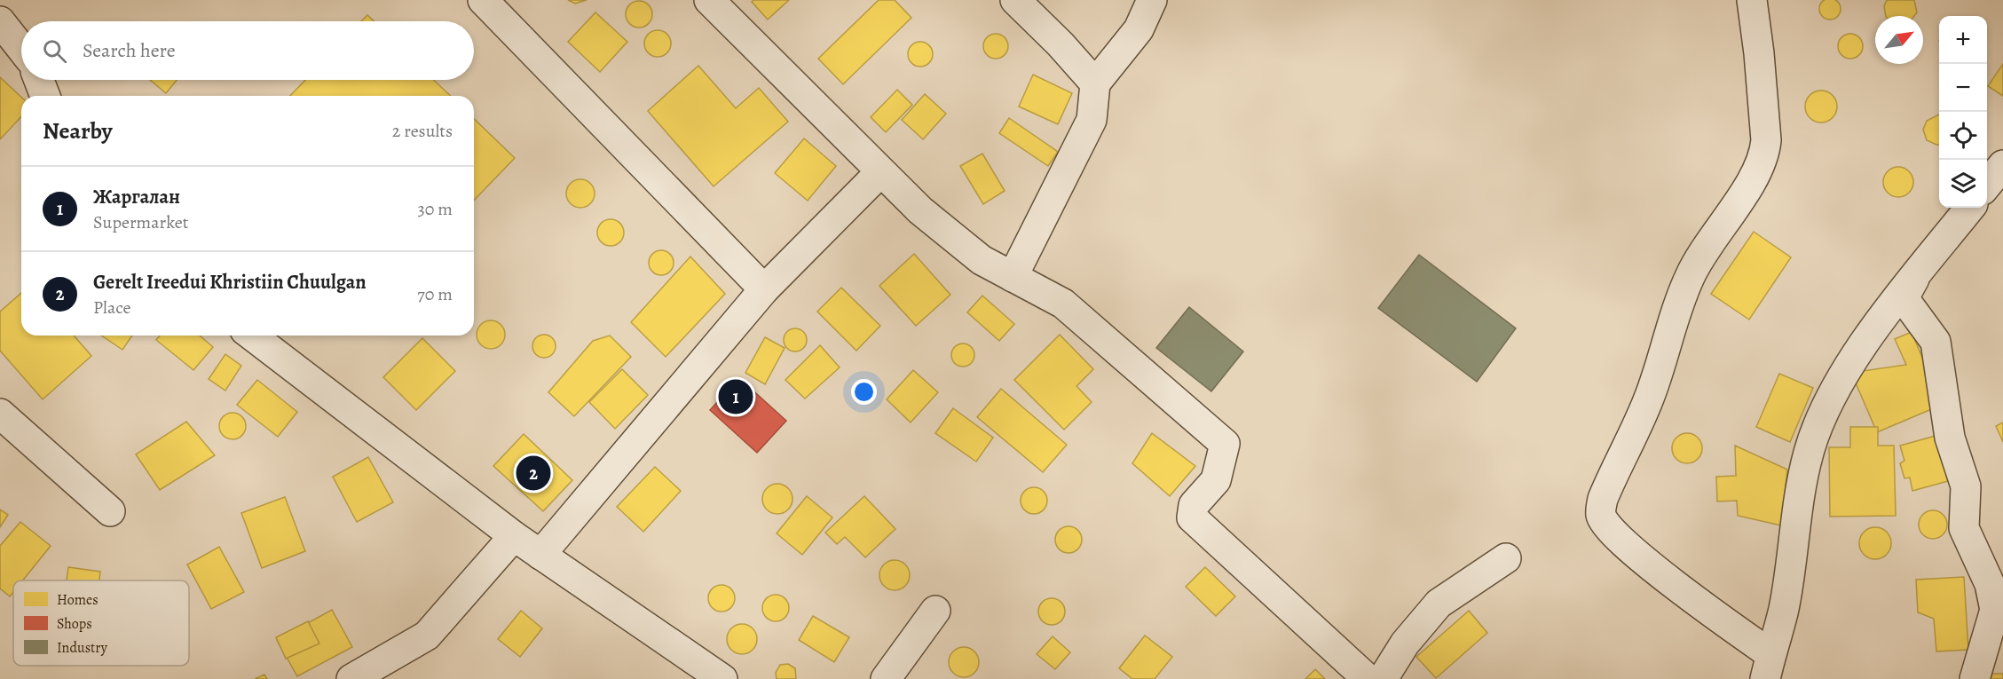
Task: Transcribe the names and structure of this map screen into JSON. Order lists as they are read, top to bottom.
{
  "legend": ["Homes", "Shops", "Industry"],
  "north": "top right",
  "page": {
    "map_buttons": ["+", "−"],
    "search": "Search here",
    "heading": ["Nearby", "2 results"],
    "list": [
      {
        "mark": "1",
        "name": "Жаргалан",
        "note": "Supermarket",
        "value": "30 m"
      },
      {
        "mark": "2",
        "name": "Gerelt Ireedui Khristiin Chuulgan",
        "note": "Place",
        "value": "70 m"
      }
    ],
    "pins": ["1", "2"]
  }
}
